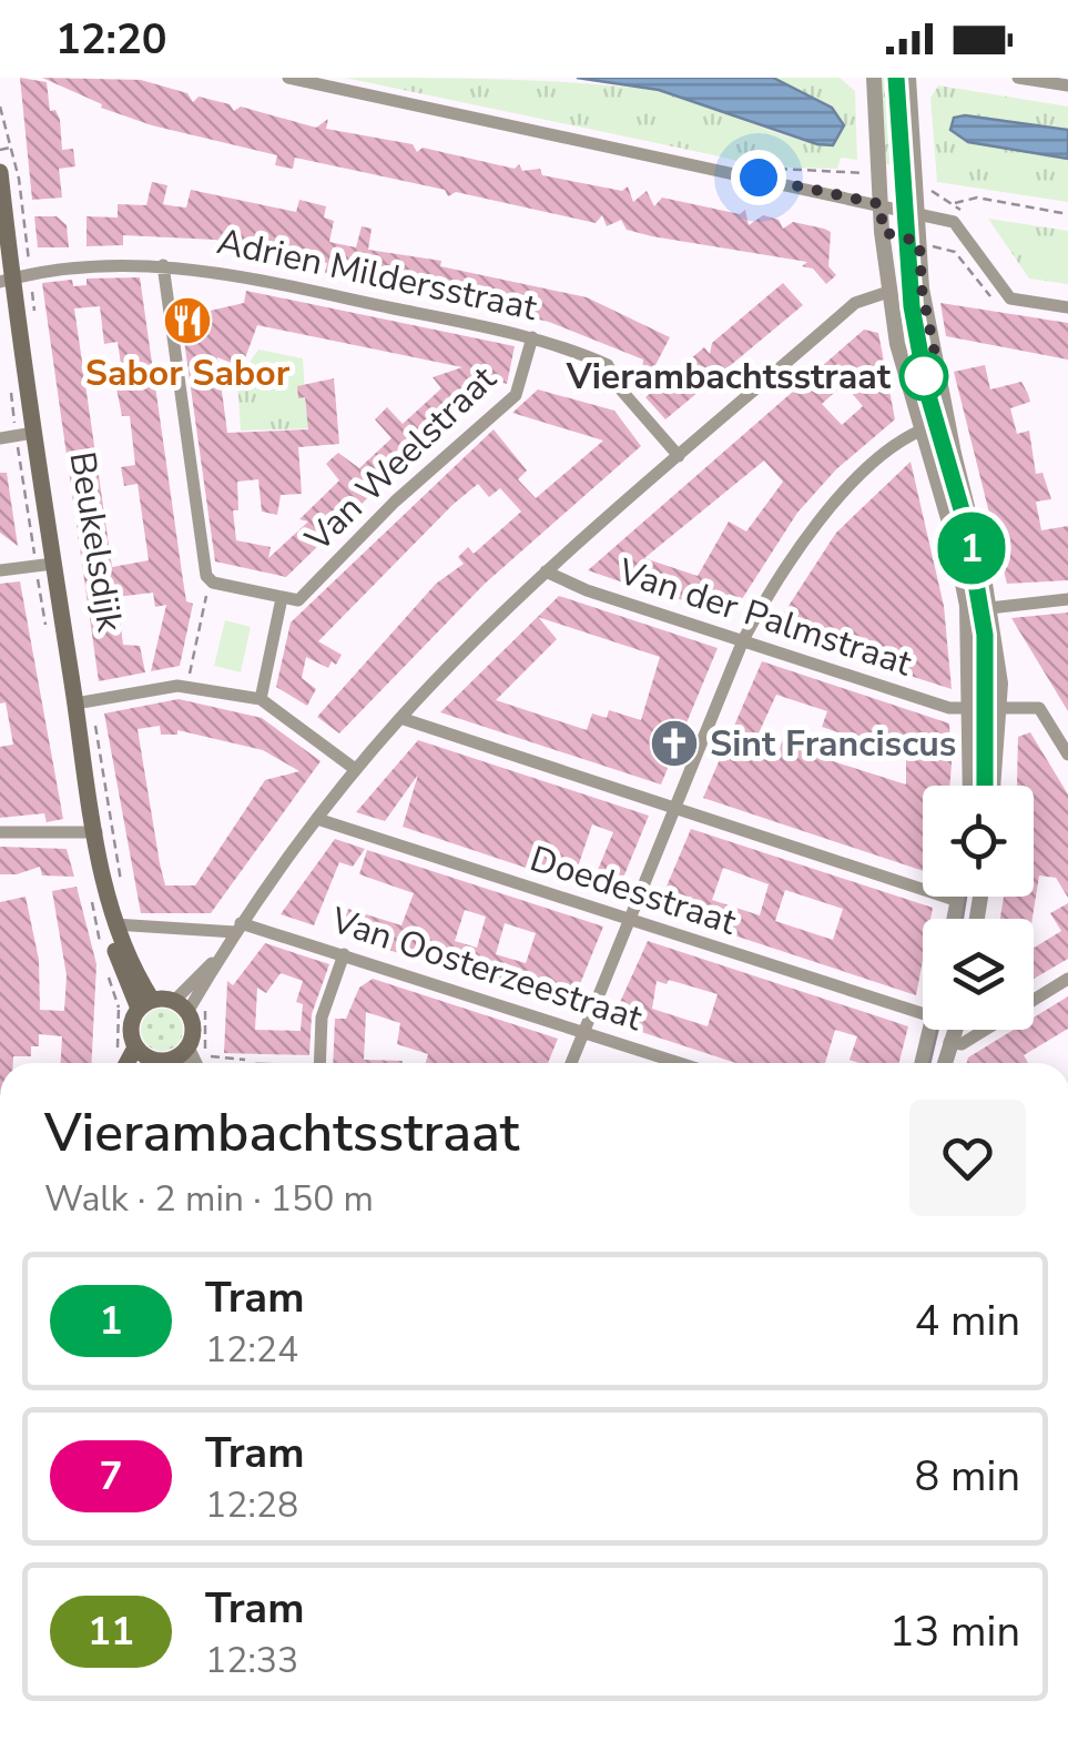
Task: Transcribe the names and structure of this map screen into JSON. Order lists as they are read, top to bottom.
{
  "streets": {
    "main road": ["Beukelsdijk"],
    "street": [
      "Adrien Mildersstraat",
      "Van Weelstraat",
      "Van der Palmstraat",
      "Doedesstraat",
      "Van Oosterzeestraat"
    ]
  },
  "crossings": [
    ["Adrien Mildersstraat", "Van Weelstraat"],
    ["Adrien Mildersstraat", "Beukelsdijk"],
    ["Beukelsdijk", "Van Oosterzeestraat"]
  ],
  "places": {
    "restaurant": ["Sabor Sabor"],
    "other": ["Vierambachtsstraat"],
    "church": ["Sint Franciscus"]
  },
  "lines": ["tram line 1"],
  "page": {
    "status": "12:20",
    "on_map": "1",
    "heading": ["Vierambachtsstraat", "Walk · 2 min · 150 m"],
    "list": [
      {
        "mark": "1",
        "name": "Tram",
        "note": "12:24",
        "value": "4 min"
      },
      {
        "mark": "7",
        "name": "Tram",
        "note": "12:28",
        "value": "8 min"
      },
      {
        "mark": "11",
        "name": "Tram",
        "note": "12:33",
        "value": "13 min"
      }
    ]
  }
}
